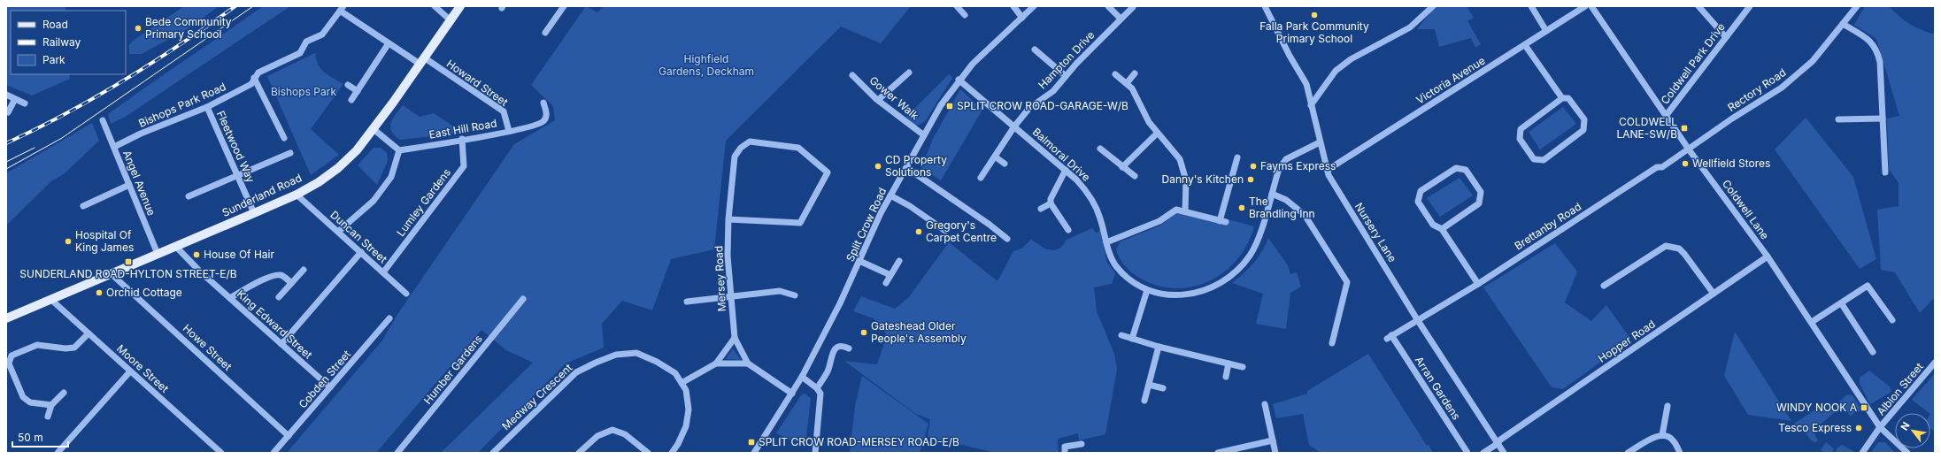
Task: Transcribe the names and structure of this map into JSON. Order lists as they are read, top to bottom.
{
  "streets": {
    "main road": ["Sunderland Road"],
    "street": [
      "Hampton Drive",
      "Coldwell Park Drive",
      "Victoria Avenue",
      "Howard Street",
      "Rectory Road",
      "Gower Walk",
      "Bishops Park Road",
      "East Hill Road",
      "Fleetwood Way",
      "Balmoral Drive",
      "Angel Avenue",
      "Lumley Gardens",
      "Coldwell Lane",
      "Split Crow Road",
      "Brettanby Road",
      "Nursery Lane",
      "Duncan Street",
      "Mersey Road",
      "King Edward Street",
      "Hopper Road",
      "Howe Street",
      "Moore Street",
      "Humber Gardens",
      "Cobden Street",
      "Arran Gardens",
      "Albion Street",
      "Medway Crescent"
    ]
  },
  "crossings": [
    ["Hampton Drive", "Balmoral Drive"],
    ["Coldwell Park Drive", "Coldwell Lane"],
    ["Victoria Avenue", "Nursery Lane"],
    ["Howard Street", "Bishops Park Road"],
    ["Howard Street", "East Hill Road"],
    ["Howard Street", "Sunderland Road"],
    ["Rectory Road", "Coldwell Lane"],
    ["Rectory Road", "Brettanby Road"],
    ["Gower Walk", "Split Crow Road"],
    ["Bishops Park Road", "Fleetwood Way"],
    ["Bishops Park Road", "Angel Avenue"],
    ["East Hill Road", "Lumley Gardens"],
    ["Fleetwood Way", "Sunderland Road"],
    ["Balmoral Drive", "Split Crow Road"],
    ["Balmoral Drive", "Nursery Lane"],
    ["Angel Avenue", "Sunderland Road"],
    ["Sunderland Road", "Duncan Street"],
    ["Sunderland Road", "King Edward Street"],
    ["Sunderland Road", "Howe Street"],
    ["Sunderland Road", "Moore Street"],
    ["Lumley Gardens", "Duncan Street"],
    ["Coldwell Lane", "Brettanby Road"],
    ["Coldwell Lane", "Hopper Road"],
    ["Coldwell Lane", "Albion Street"],
    ["Split Crow Road", "Mersey Road"],
    ["Brettanby Road", "Nursery Lane"],
    ["Brettanby Road", "Arran Gardens"],
    ["Nursery Lane", "Hopper Road"],
    ["King Edward Street", "Cobden Street"],
    ["Howe Street", "Cobden Street"]
  ],
  "parks": ["Highfield Gardens, Deckham", "Bishops Park"],
  "places": {
    "other": [
      "Falla Park Community Primary School",
      "Bede Community Primary School",
      "Wellfield Stores",
      "CD Property Solutions",
      "Fayms Express",
      "Danny's Kitchen",
      "The Brandling Inn",
      "Gregory's Carpet Centre",
      "Hospital Of King James",
      "House Of Hair",
      "Orchid Cottage",
      "Gateshead Older People's Assembly",
      "Tesco Express"
    ],
    "transit": [
      "SPLIT CROW ROAD-GARAGE-W/B",
      "COLDWELL LANE-SW/B",
      "SUNDERLAND ROAD-HYLTON STREET-E/B",
      "WINDY NOOK A",
      "SPLIT CROW ROAD-MERSEY ROAD-E/B"
    ]
  },
  "legend": ["Road", "Railway", "Park"],
  "scale_bar": "50 m",
  "north": "top left"
}
